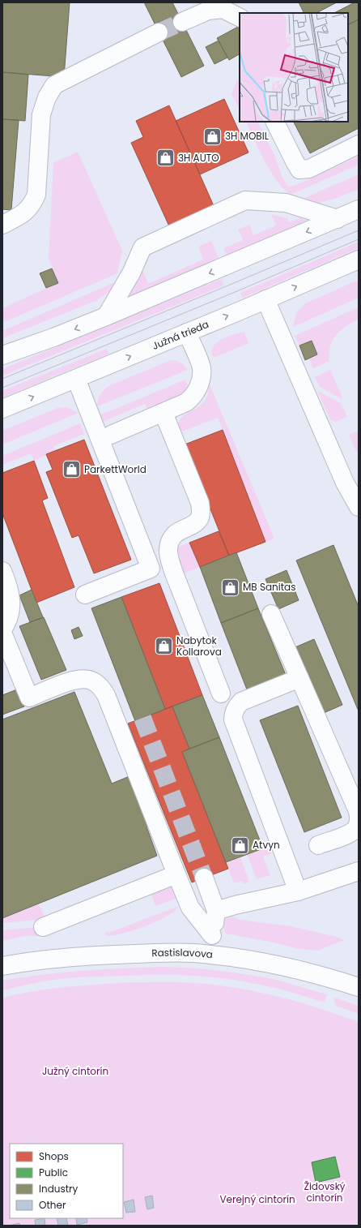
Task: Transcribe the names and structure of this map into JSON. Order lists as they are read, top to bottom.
{
  "streets": {
    "street": ["Južná trieda", "Rastislavova"]
  },
  "parks": ["Južný cintorín", "Židovský cintorín", "Verejný cintorín"],
  "places": {
    "shop": [
      "3H MOBIL",
      "3H AUTO",
      "ParkettWorld",
      "MB Sanitas",
      "Nabytok Kollarova",
      "Atvyn"
    ]
  },
  "legend": [
    "Shops",
    "Public",
    "Industry",
    "Other"
  ]
}
